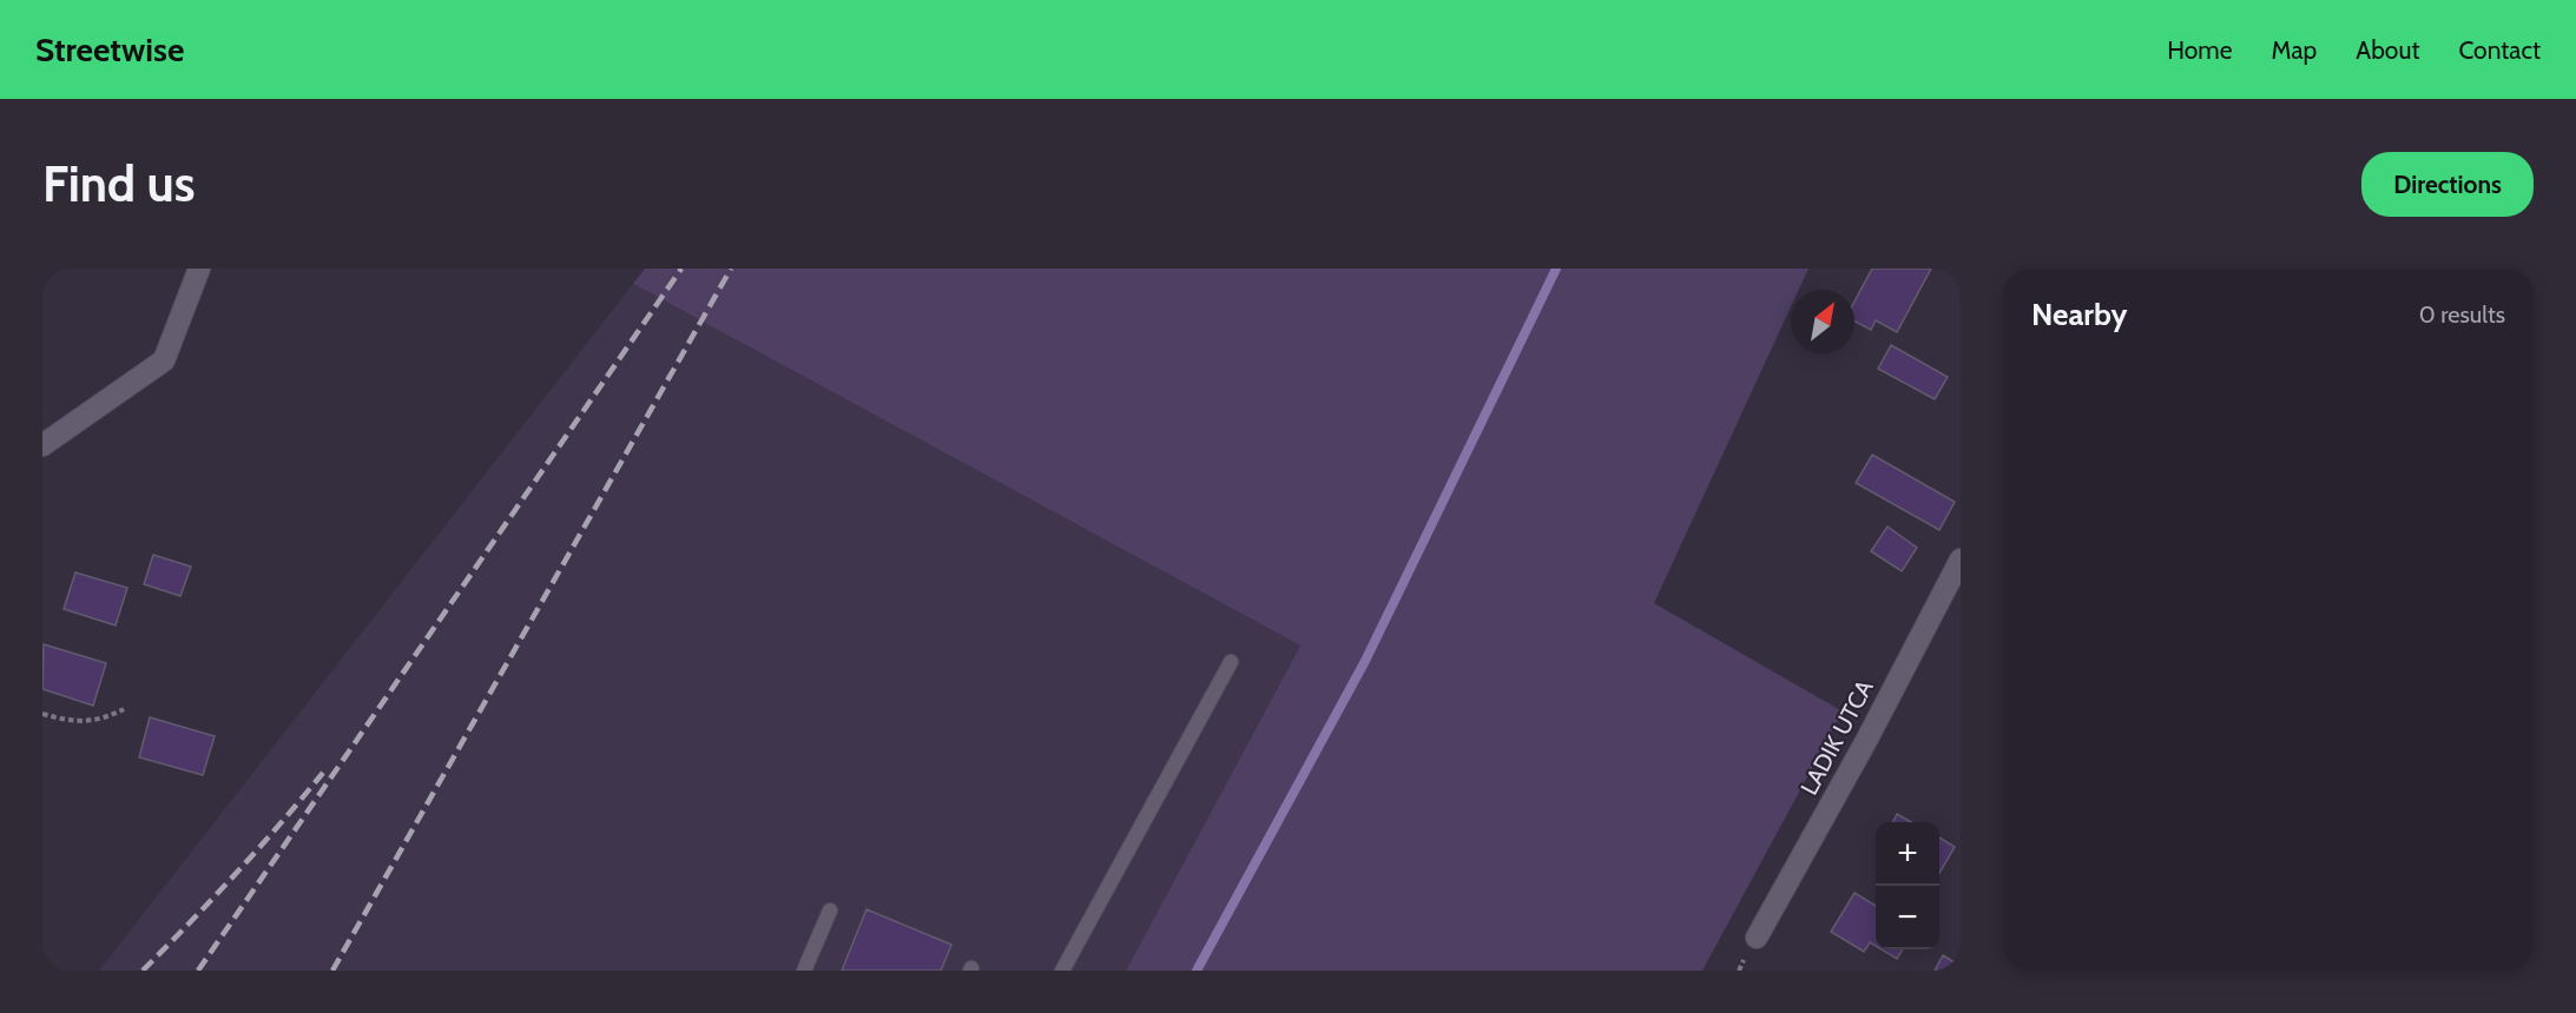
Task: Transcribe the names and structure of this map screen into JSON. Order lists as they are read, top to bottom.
{
  "streets": {
    "street": ["LADIK UTCA"]
  },
  "north": "top right",
  "page": {
    "header": "Streetwise",
    "nav": [
      "Home",
      "Map",
      "About",
      "Contact"
    ],
    "buttons": "Directions",
    "title": "Find us",
    "heading": ["Nearby", "0 results"],
    "map_buttons": ["+", "−"]
  }
}
